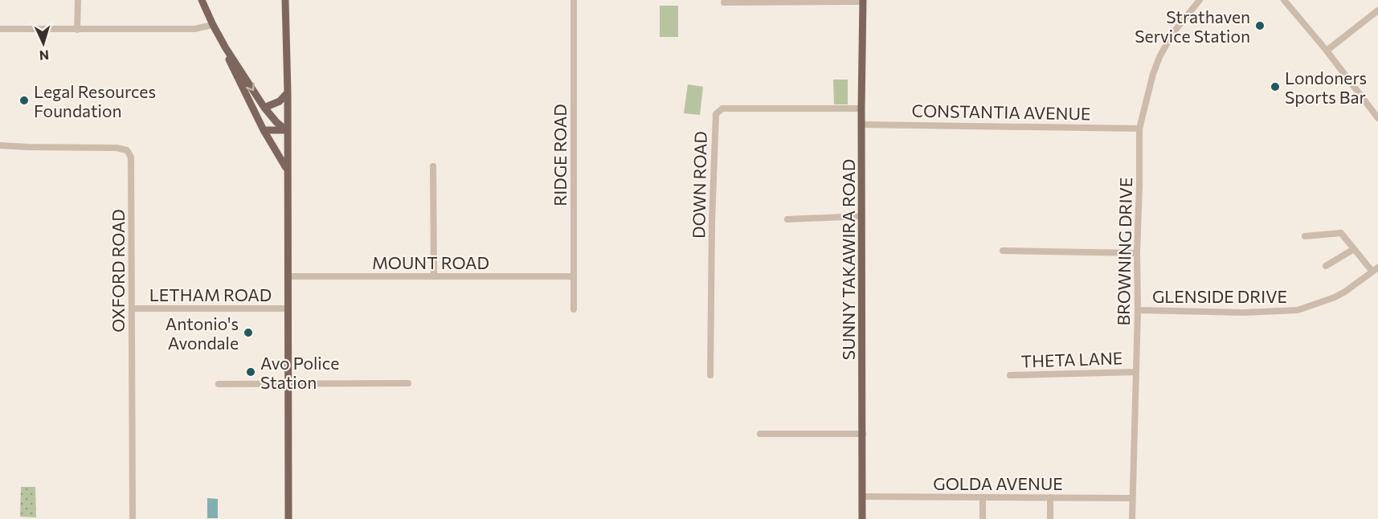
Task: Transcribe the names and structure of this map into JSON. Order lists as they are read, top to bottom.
{
  "streets": {
    "main road": ["SUNNY TAKAWIRA ROAD"],
    "street": [
      "CONSTANTIA AVENUE",
      "RIDGE ROAD",
      "DOWN ROAD",
      "BROWNING DRIVE",
      "MOUNT ROAD",
      "OXFORD ROAD",
      "LETHAM ROAD",
      "GLENSIDE DRIVE",
      "THETA LANE",
      "GOLDA AVENUE"
    ]
  },
  "crossings": [
    ["CONSTANTIA AVENUE", "BROWNING DRIVE"],
    ["CONSTANTIA AVENUE", "SUNNY TAKAWIRA ROAD"],
    ["RIDGE ROAD", "MOUNT ROAD"],
    ["DOWN ROAD", "SUNNY TAKAWIRA ROAD"],
    ["BROWNING DRIVE", "GLENSIDE DRIVE"],
    ["BROWNING DRIVE", "THETA LANE"],
    ["BROWNING DRIVE", "GOLDA AVENUE"],
    ["SUNNY TAKAWIRA ROAD", "GOLDA AVENUE"],
    ["OXFORD ROAD", "LETHAM ROAD"]
  ],
  "places": [
    "Strathaven Service Station",
    "Londoners Sports Bar",
    "Legal Resources Foundation",
    "Antonio's Avondale",
    "Avo Police Station"
  ],
  "north": "bottom"
}
